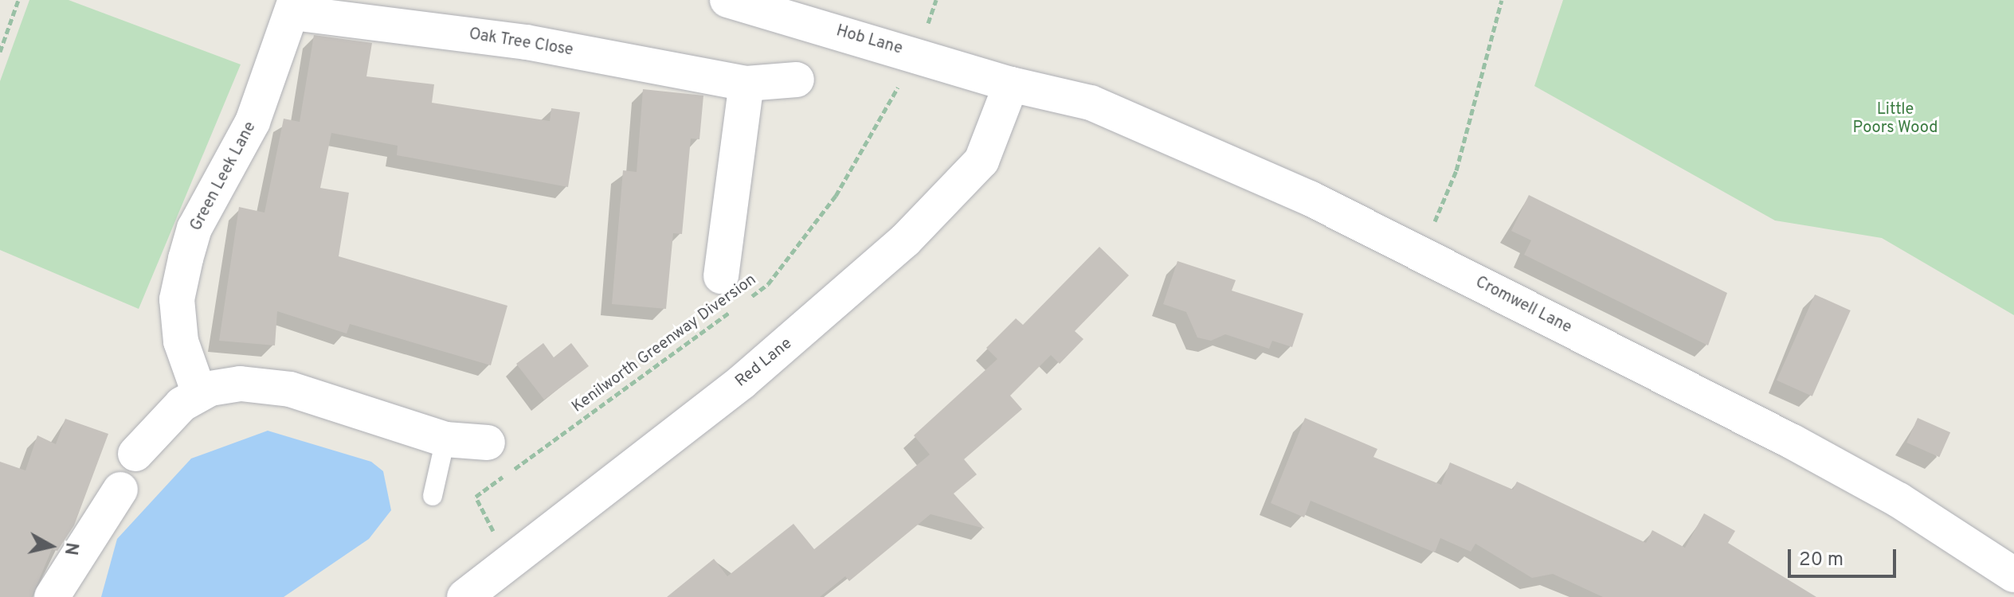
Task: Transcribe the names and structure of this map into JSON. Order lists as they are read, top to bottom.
{
  "streets": {
    "street": [
      "Hob Lane",
      "Oak Tree Close",
      "Green Leek Lane",
      "Cromwell Lane",
      "Red Lane"
    ],
    "path": ["Kenilworth Greenway Diversion"]
  },
  "crossings": [
    ["Hob Lane", "Cromwell Lane"],
    ["Hob Lane", "Kenilworth Greenway Diversion"],
    ["Hob Lane", "Red Lane"],
    ["Oak Tree Close", "Green Leek Lane"],
    ["Cromwell Lane", "Red Lane"],
    ["Kenilworth Greenway Diversion", "Red Lane"]
  ],
  "parks": ["Little Poors Wood"],
  "scale_bar": "20 m",
  "north": "right"
}
